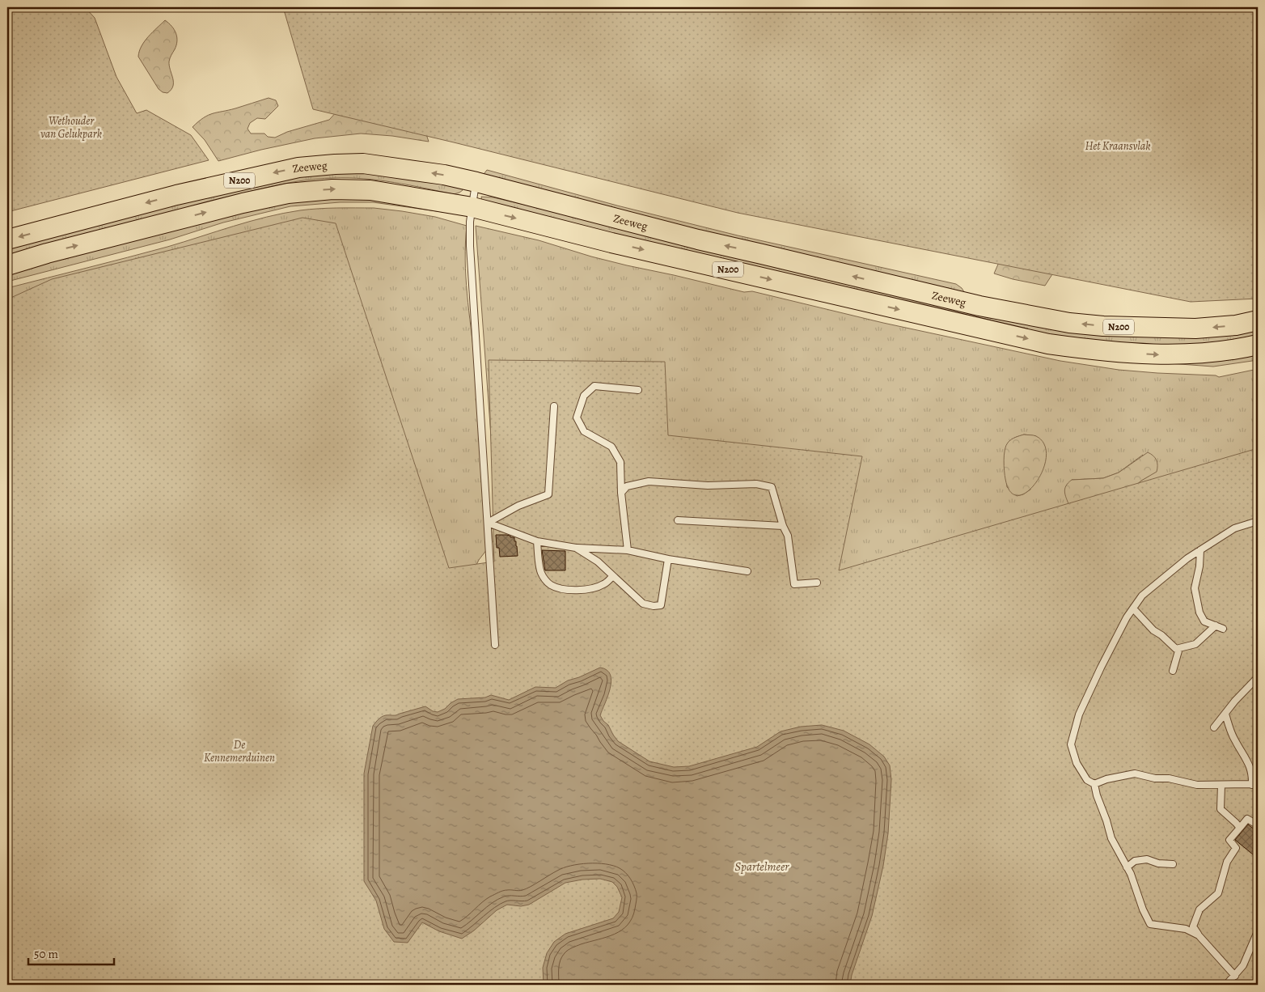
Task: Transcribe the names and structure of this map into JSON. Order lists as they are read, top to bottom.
{
  "streets": {
    "main road": ["Zeeweg", "N200"]
  },
  "water": ["Spartelmeer"],
  "parks": ["Wethouder van Gelukpark", "Het Kraansvlak", "De Kennemerduinen"],
  "scale_bar": "50 m"
}
